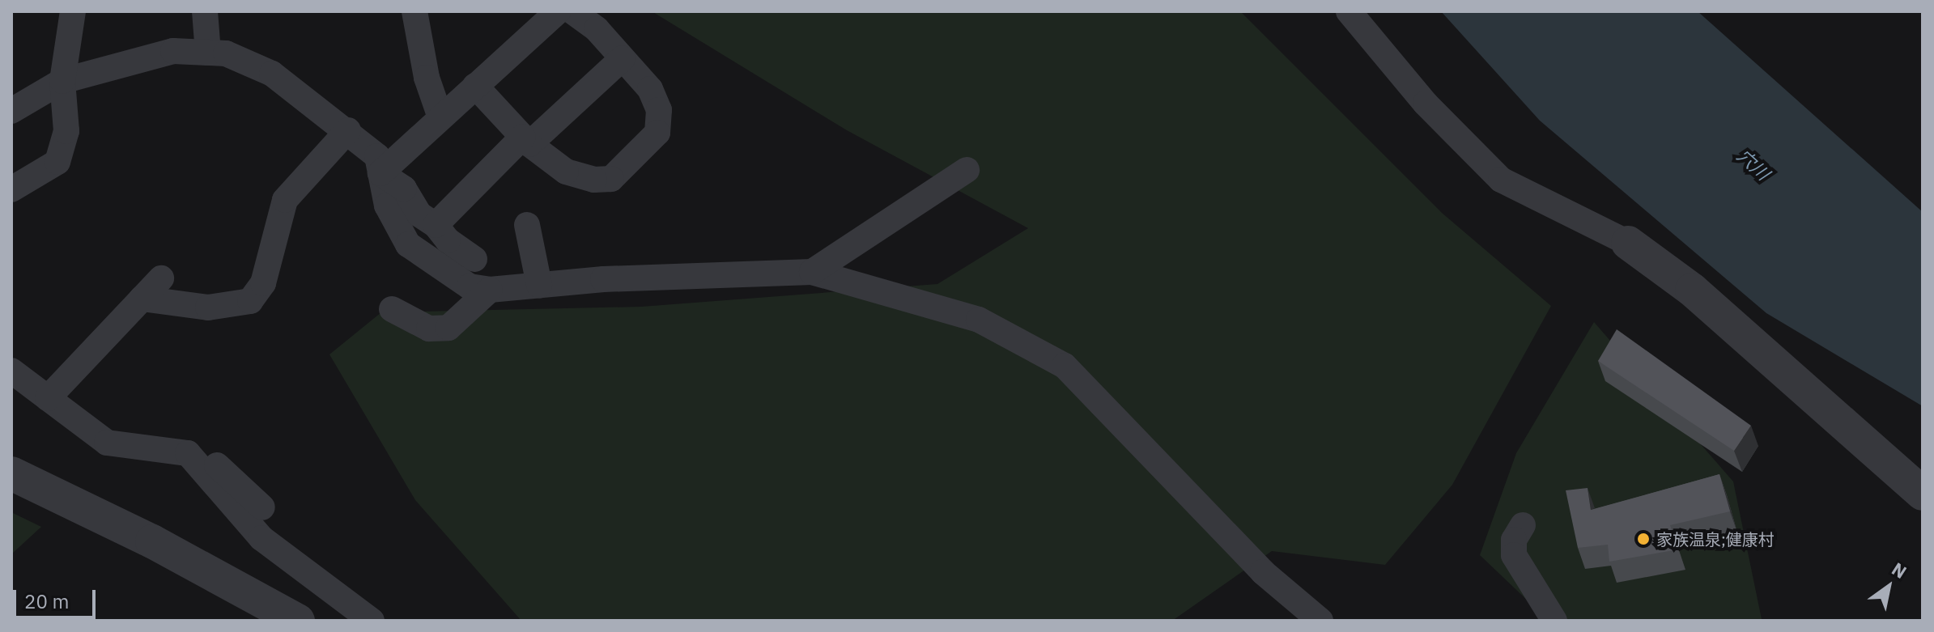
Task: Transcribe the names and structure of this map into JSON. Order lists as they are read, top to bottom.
{
  "water": ["穴川"],
  "places": ["家族温泉;健康村"],
  "scale_bar": "20 m",
  "north": "top right"
}
